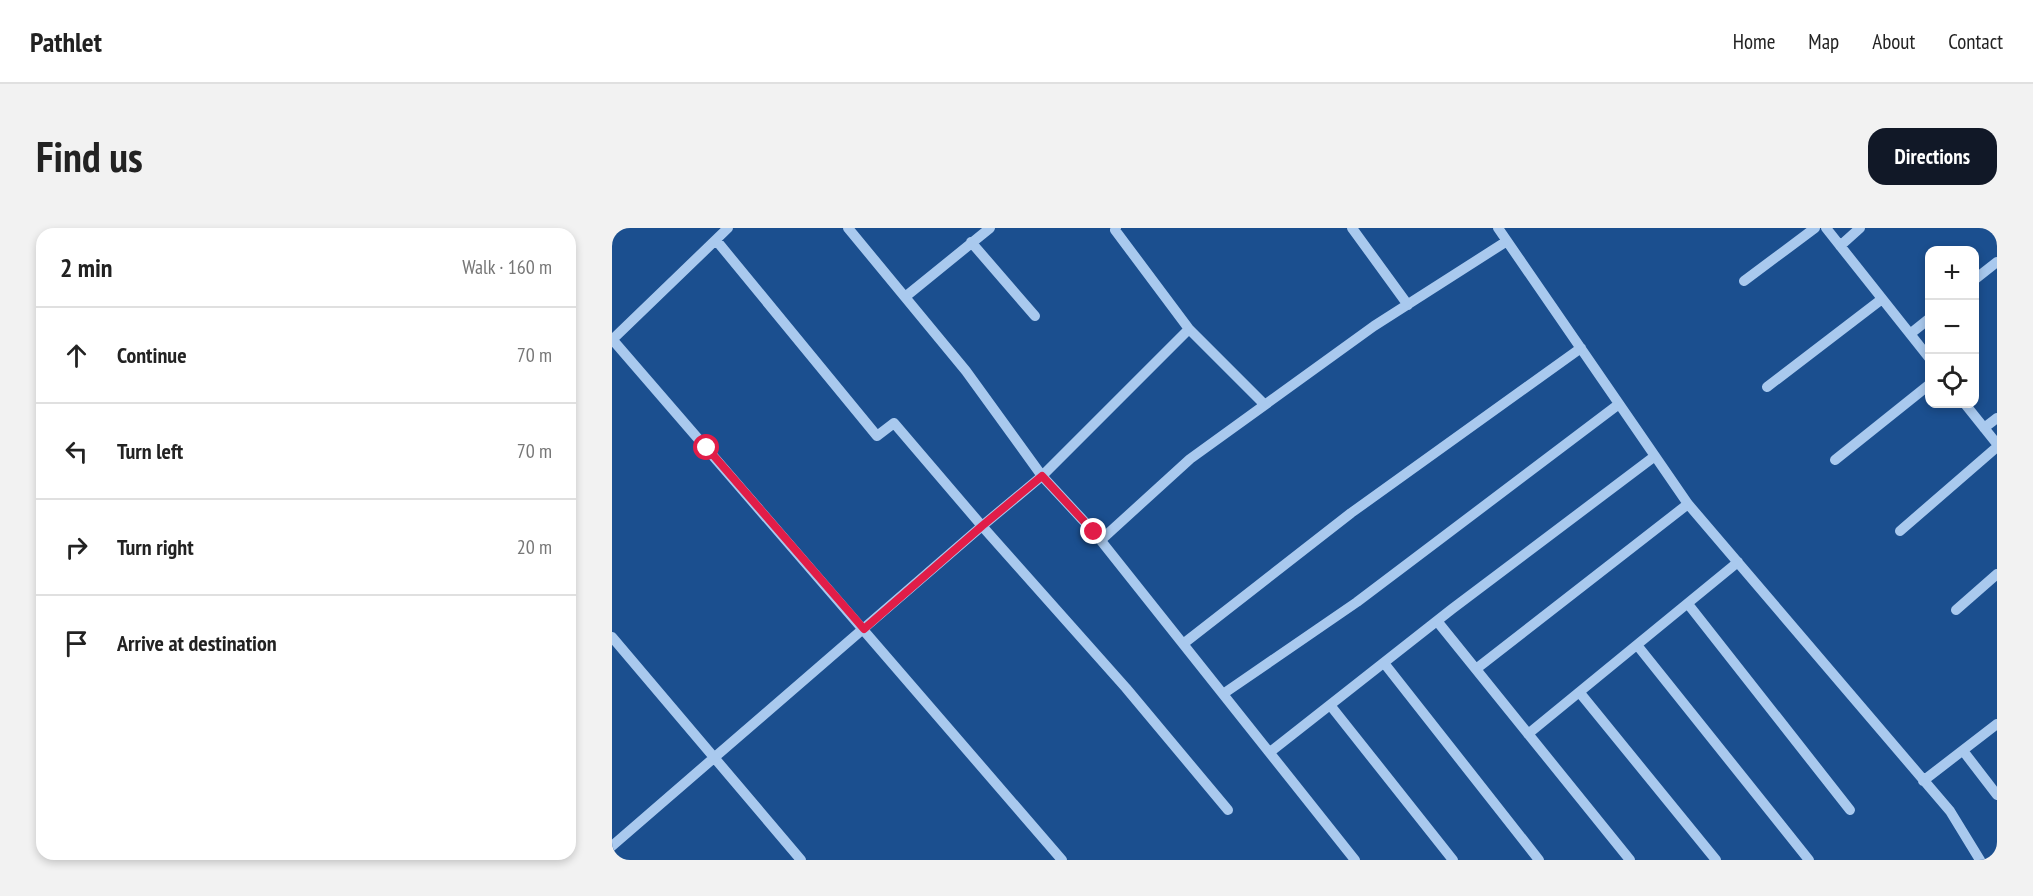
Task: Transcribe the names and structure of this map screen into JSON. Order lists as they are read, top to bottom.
{
  "page": {
    "header": "Pathlet",
    "nav": [
      "Home",
      "Map",
      "About",
      "Contact"
    ],
    "buttons": "Directions",
    "title": "Find us",
    "heading": ["2 min", "Walk · 160 m"],
    "map_buttons": ["+", "−"],
    "list": [
      ["Continue", "70 m"],
      ["Turn left", "70 m"],
      ["Turn right", "20 m"],
      "Arrive at destination"
    ]
  }
}
